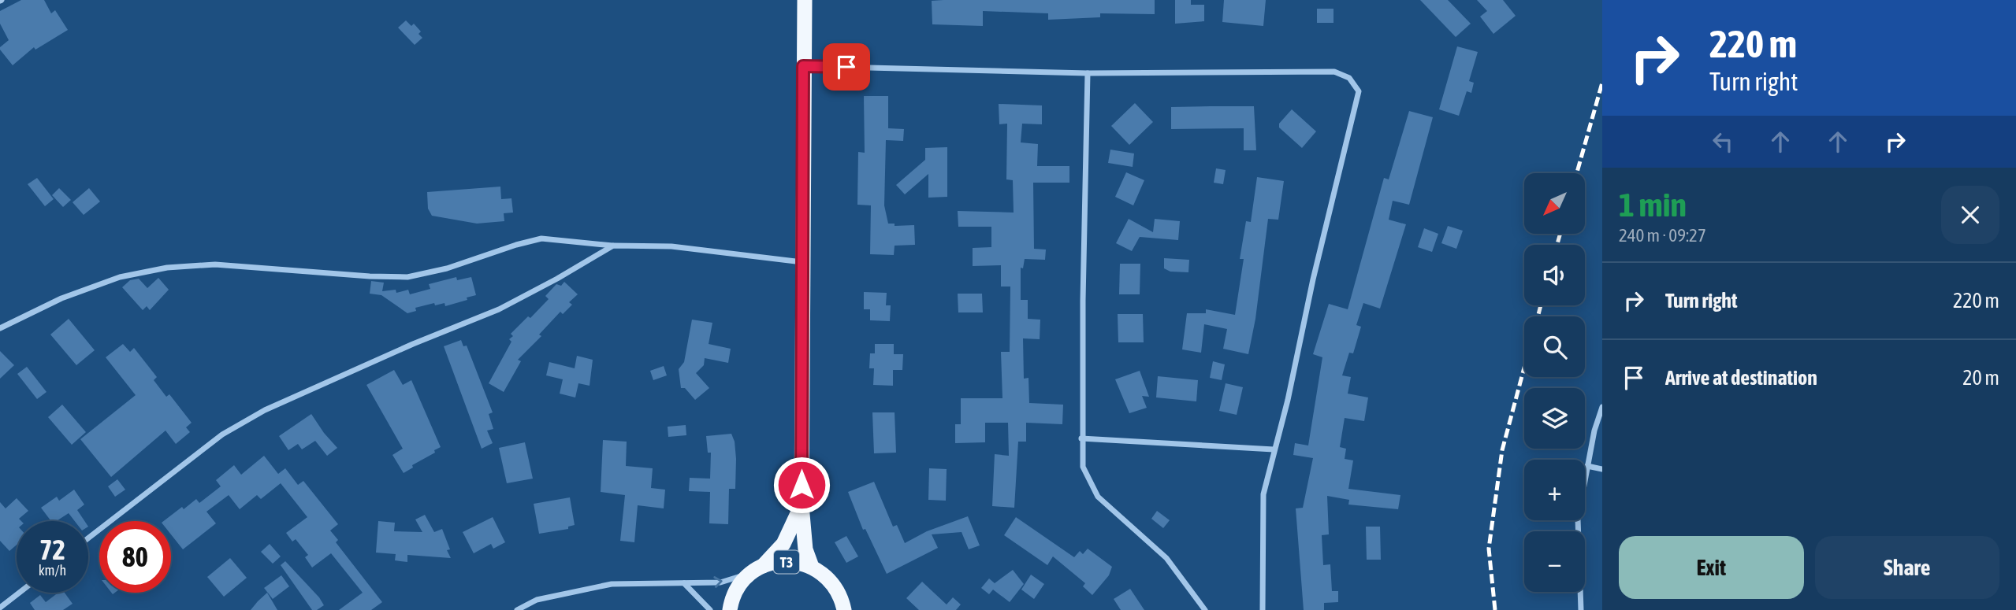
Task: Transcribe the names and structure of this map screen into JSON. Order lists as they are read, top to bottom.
{
  "streets": {
    "highway": ["T3"]
  },
  "north": "bottom left",
  "page": {
    "turn": ["220 m", "Turn right"],
    "heading": ["1 min", "240 m · 09:27"],
    "map_buttons": ["+", "−"],
    "list": [
      {
        "name": "Turn right",
        "value": "220 m"
      },
      {
        "name": "Arrive at destination",
        "value": "20 m"
      }
    ],
    "speed": "72 km/h",
    "limit": "80",
    "buttons": ["Exit", "Share"]
  }
}
